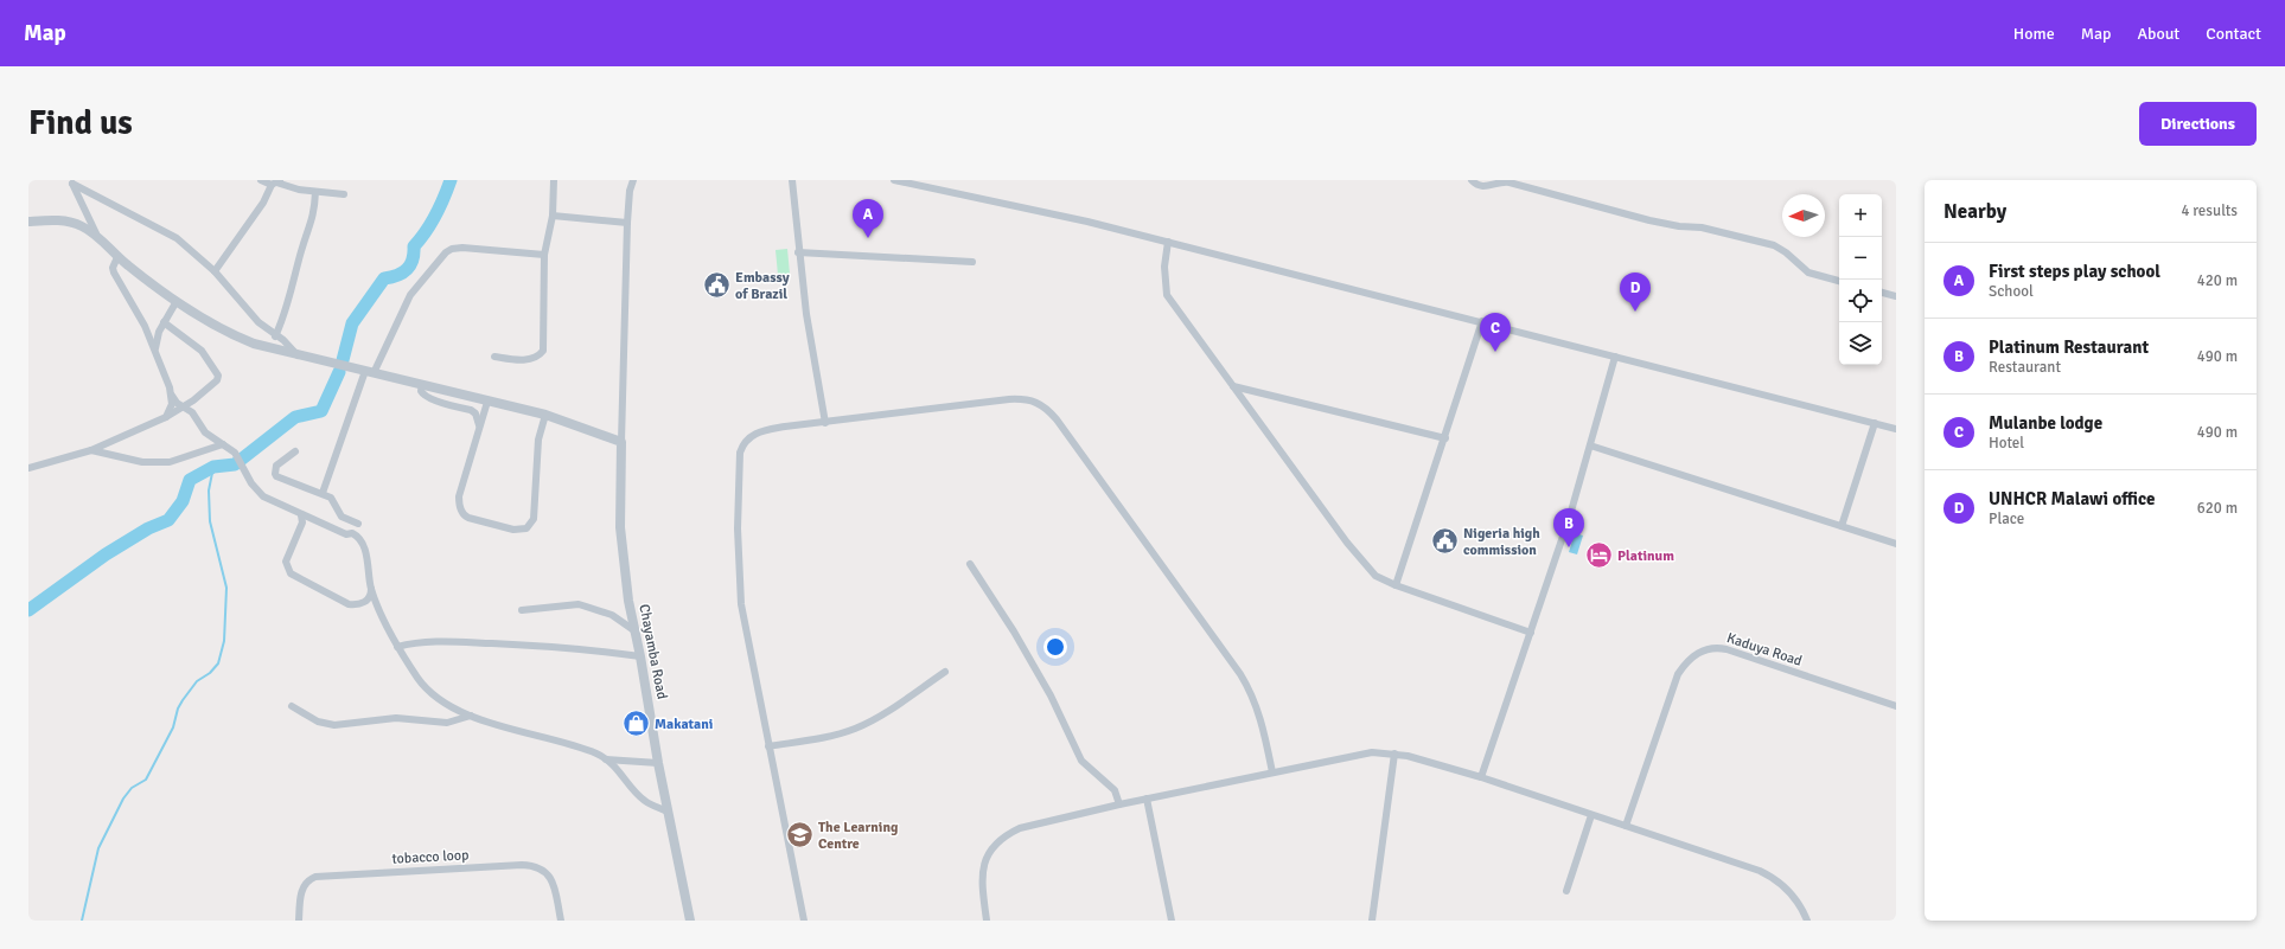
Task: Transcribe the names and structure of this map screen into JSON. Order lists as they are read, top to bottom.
{
  "streets": {
    "street": ["Kaduya Road", "Chayamba Road", "tobacco loop"]
  },
  "places": {
    "public building": ["Embassy of Brazil", "Nigeria high commission"],
    "hotel": ["Platinum"],
    "shop": ["Makatani"],
    "school or university": ["The Learning Centre"]
  },
  "north": "left",
  "page": {
    "header": "Map",
    "nav": [
      "Home",
      "Map",
      "About",
      "Contact"
    ],
    "buttons": "Directions",
    "title": "Find us",
    "heading": ["Nearby", "4 results"],
    "map_buttons": ["+", "−"],
    "pins": [
      "A",
      "D",
      "C",
      "B"
    ],
    "list": [
      {
        "mark": "A",
        "name": "First steps play school",
        "note": "School",
        "value": "420 m"
      },
      {
        "mark": "B",
        "name": "Platinum Restaurant",
        "note": "Restaurant",
        "value": "490 m"
      },
      {
        "mark": "C",
        "name": "Mulanbe lodge",
        "note": "Hotel",
        "value": "490 m"
      },
      {
        "mark": "D",
        "name": "UNHCR Malawi office",
        "note": "Place",
        "value": "620 m"
      }
    ]
  }
}
